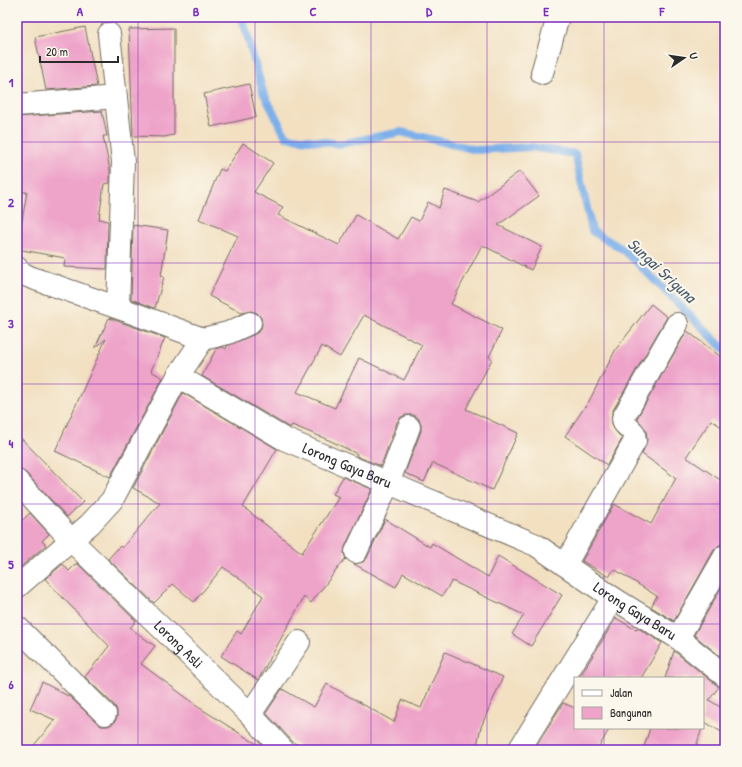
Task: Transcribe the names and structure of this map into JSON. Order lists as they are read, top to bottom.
{
  "streets": {
    "street": ["Lorong Gaya Baru", "Lorong Asli"]
  },
  "water": ["Sungai Sriguna"],
  "legend": ["Jalan", "Bangunan"],
  "scale_bar": "20 m",
  "north": "right",
  "grid": {
    "columns": [
      "A",
      "B",
      "C",
      "D",
      "E",
      "F"
    ],
    "rows": [
      "1",
      "2",
      "3",
      "4",
      "5",
      "6"
    ]
  }
}
